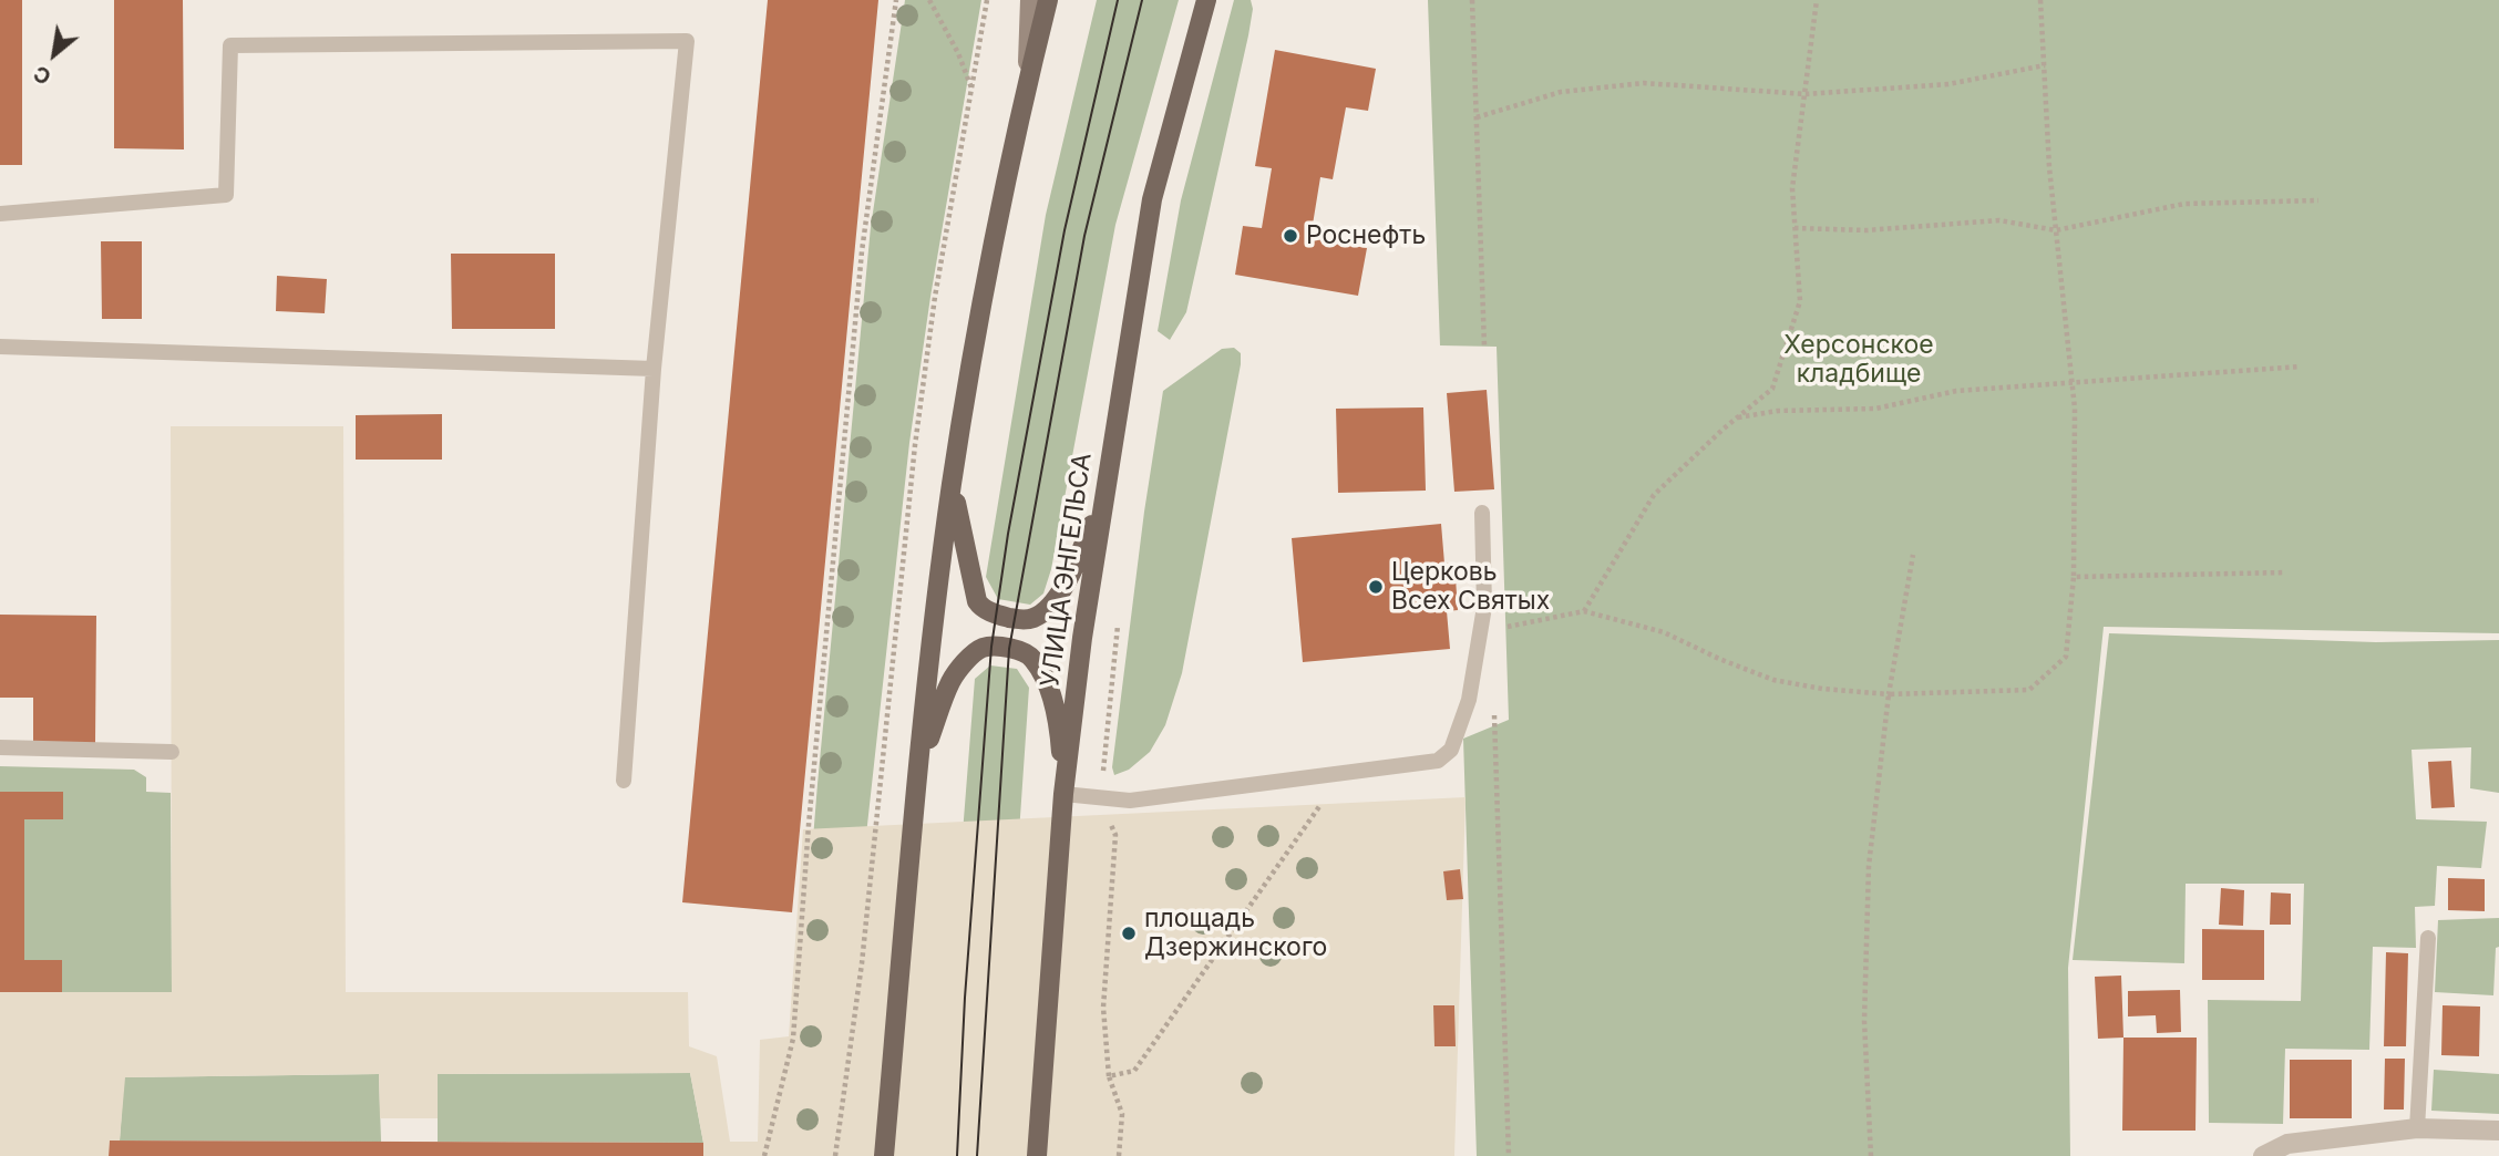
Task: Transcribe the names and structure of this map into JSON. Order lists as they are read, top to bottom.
{
  "streets": {
    "main road": ["УЛИЦА ЭНГЕЛЬСА"]
  },
  "parks": ["Херсонское кладбище"],
  "places": ["Роснефть", "Церковь Всех Святых", "площадь Дзержинского"],
  "north": "bottom left"
}
